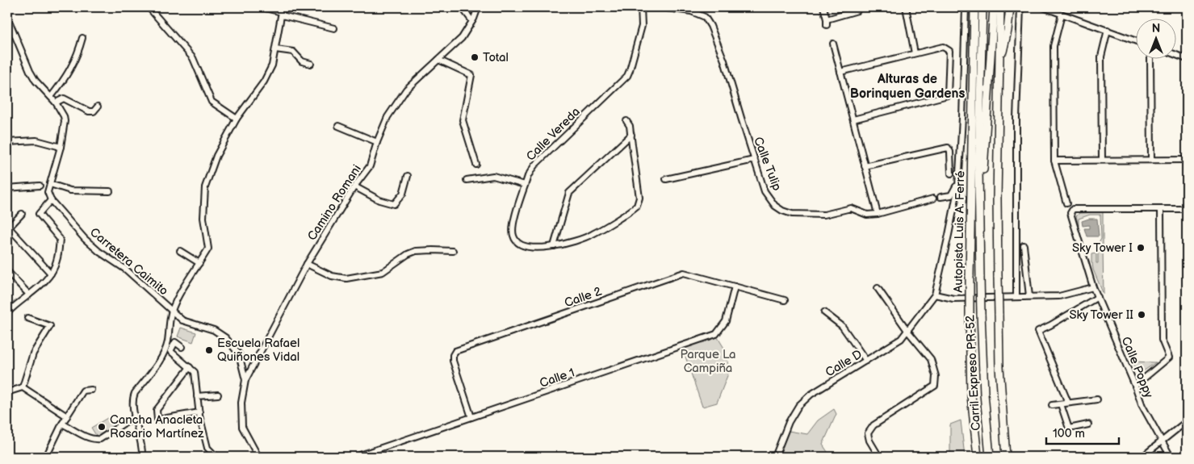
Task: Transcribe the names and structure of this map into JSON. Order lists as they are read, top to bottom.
{
  "streets": {
    "highway": ["Autopista Luis A. Ferré", "Carril Expreso PR-52"],
    "street": [
      "Calle Vereda",
      "Calle Tulip",
      "Camino Romani",
      "Carretera Caimito",
      "Calle 2",
      "Calle D",
      "Calle Poppy",
      "Calle 1"
    ]
  },
  "crossings": [
    ["Camino Romani", "Carretera Caimito"],
    ["Calle 2", "Calle 1"]
  ],
  "districts": ["Alturas de Borinquen Gardens"],
  "parks": ["Parque La Campiña"],
  "places": [
    "Total",
    "Sky Tower I",
    "Sky Tower II",
    "Escuela Rafael Quiñones Vidal",
    "Cancha Anacleta Rosario Martínez"
  ],
  "scale_bar": "100 m",
  "north": "top"
}
